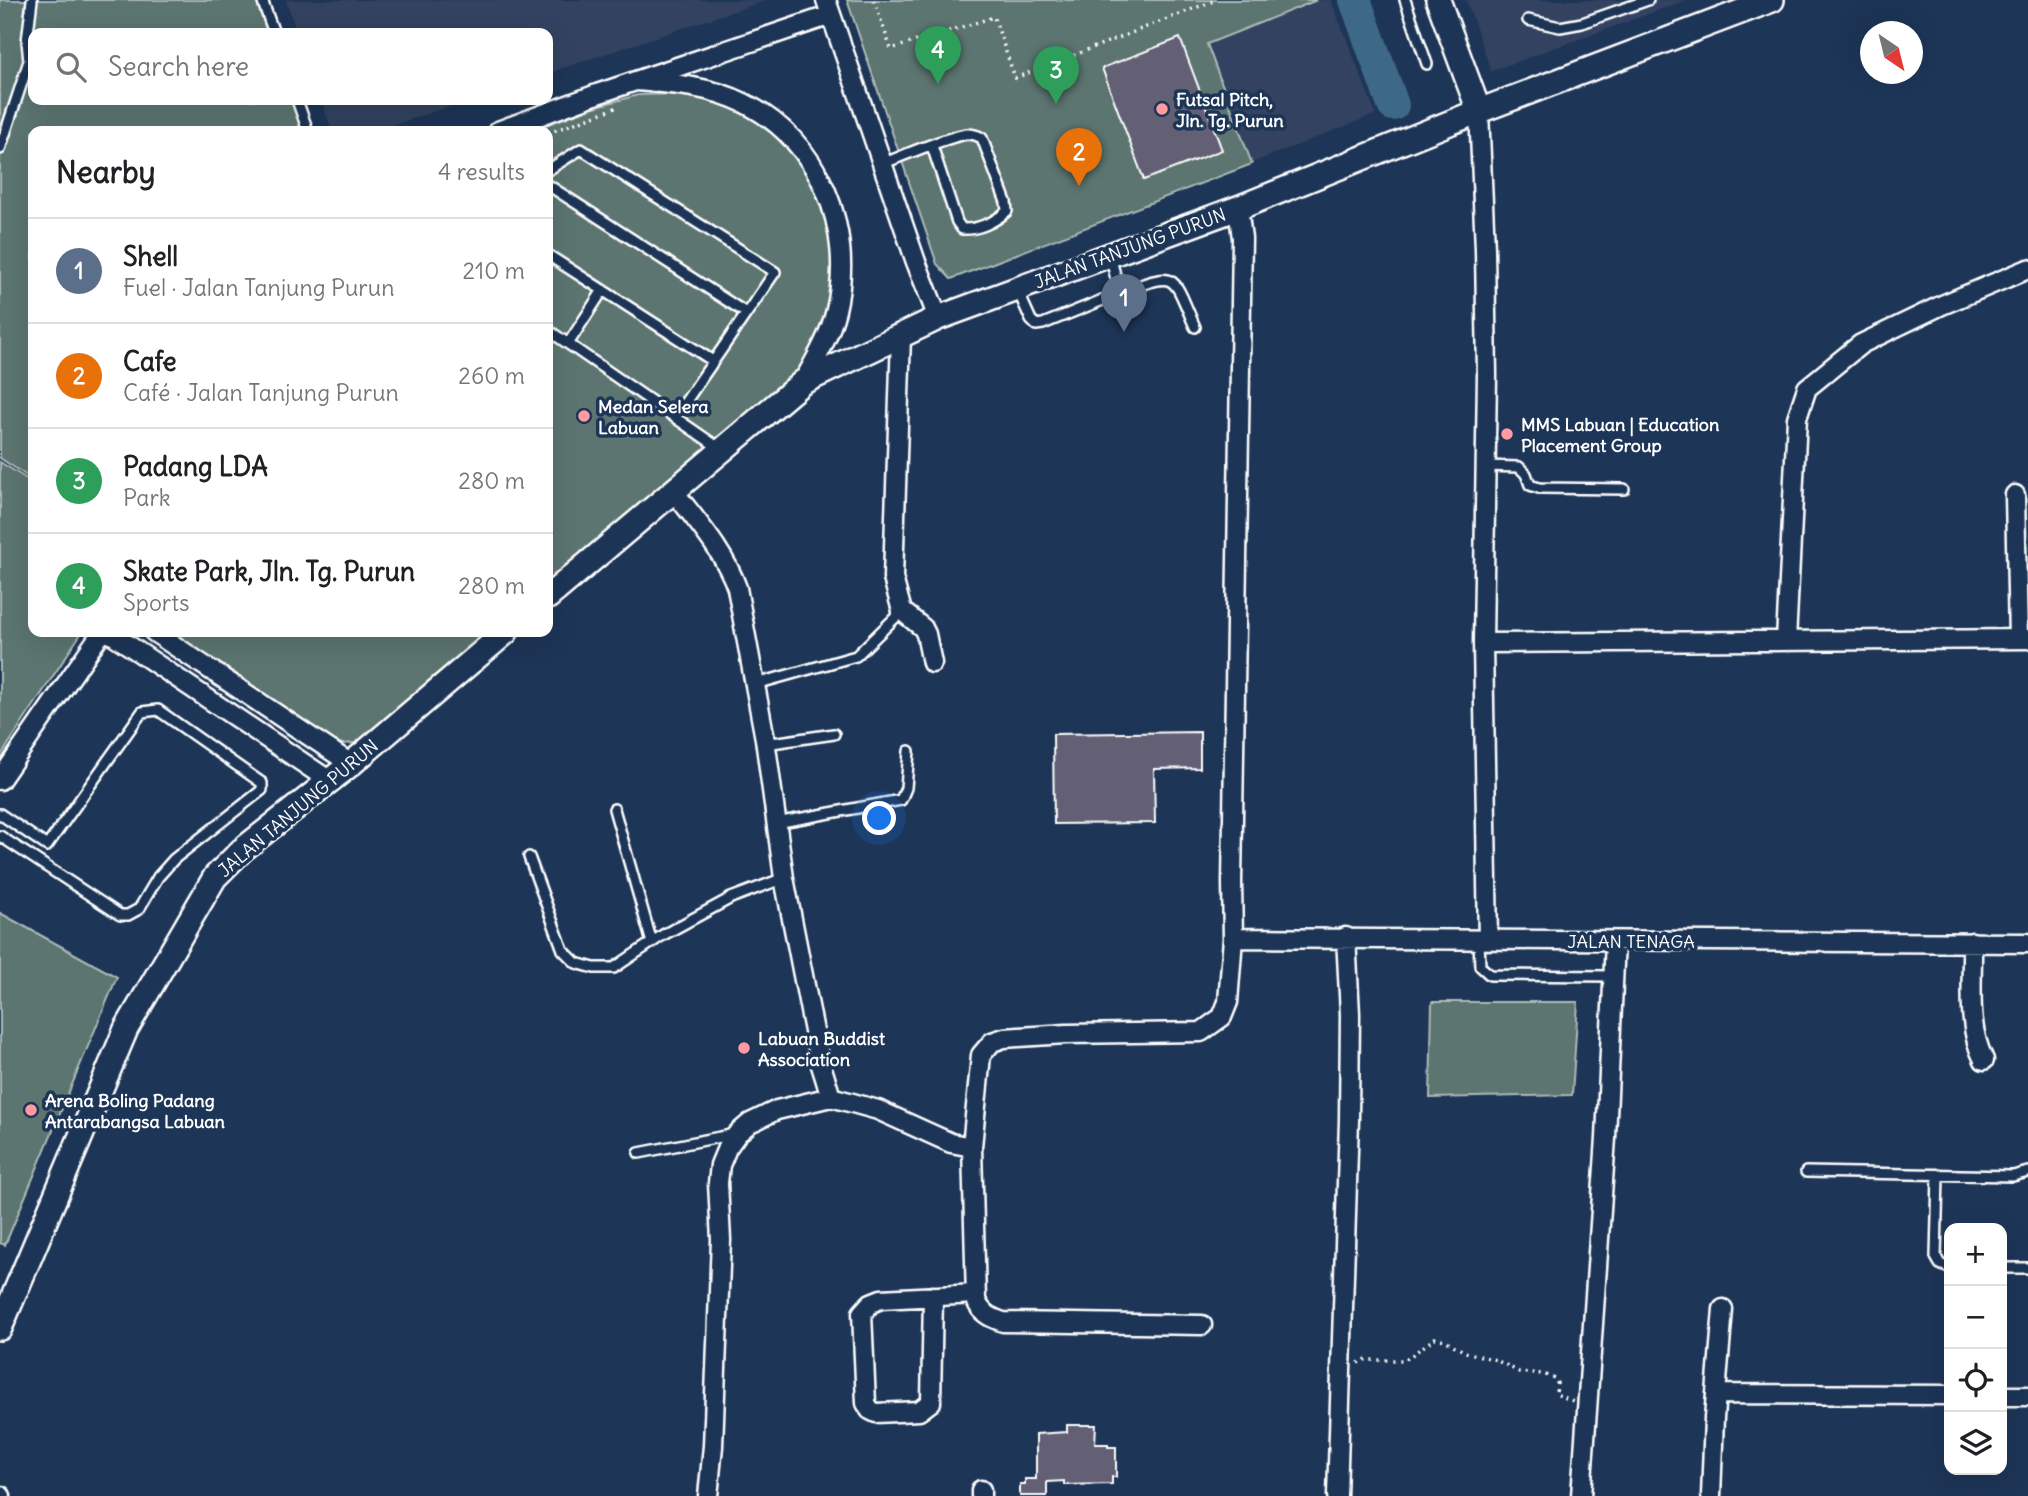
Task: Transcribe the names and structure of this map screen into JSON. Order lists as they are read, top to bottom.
{
  "streets": {
    "street": ["JALAN TANJUNG PURUN", "JALAN TENAGA"]
  },
  "places": [
    "Futsal Pitch, Jln. Tg. Purun",
    "Medan Selera Labuan",
    "MMS Labuan | Education Placement Group",
    "Labuan Buddist Association",
    "Arena Boling Padang Antarabangsa Labuan"
  ],
  "north": "bottom right",
  "page": {
    "pins": [
      "4",
      "3",
      "2",
      "1"
    ],
    "search": "Search here",
    "heading": ["Nearby", "4 results"],
    "list": [
      {
        "mark": "1",
        "name": "Shell",
        "note": "Fuel · Jalan Tanjung Purun",
        "value": "210 m"
      },
      {
        "mark": "2",
        "name": "Cafe",
        "note": "Café · Jalan Tanjung Purun",
        "value": "260 m"
      },
      {
        "mark": "3",
        "name": "Padang LDA",
        "note": "Park",
        "value": "280 m"
      },
      {
        "mark": "4",
        "name": "Skate Park, Jln. Tg. Purun",
        "note": "Sports",
        "value": "280 m"
      }
    ],
    "map_buttons": ["+", "−"]
  }
}
